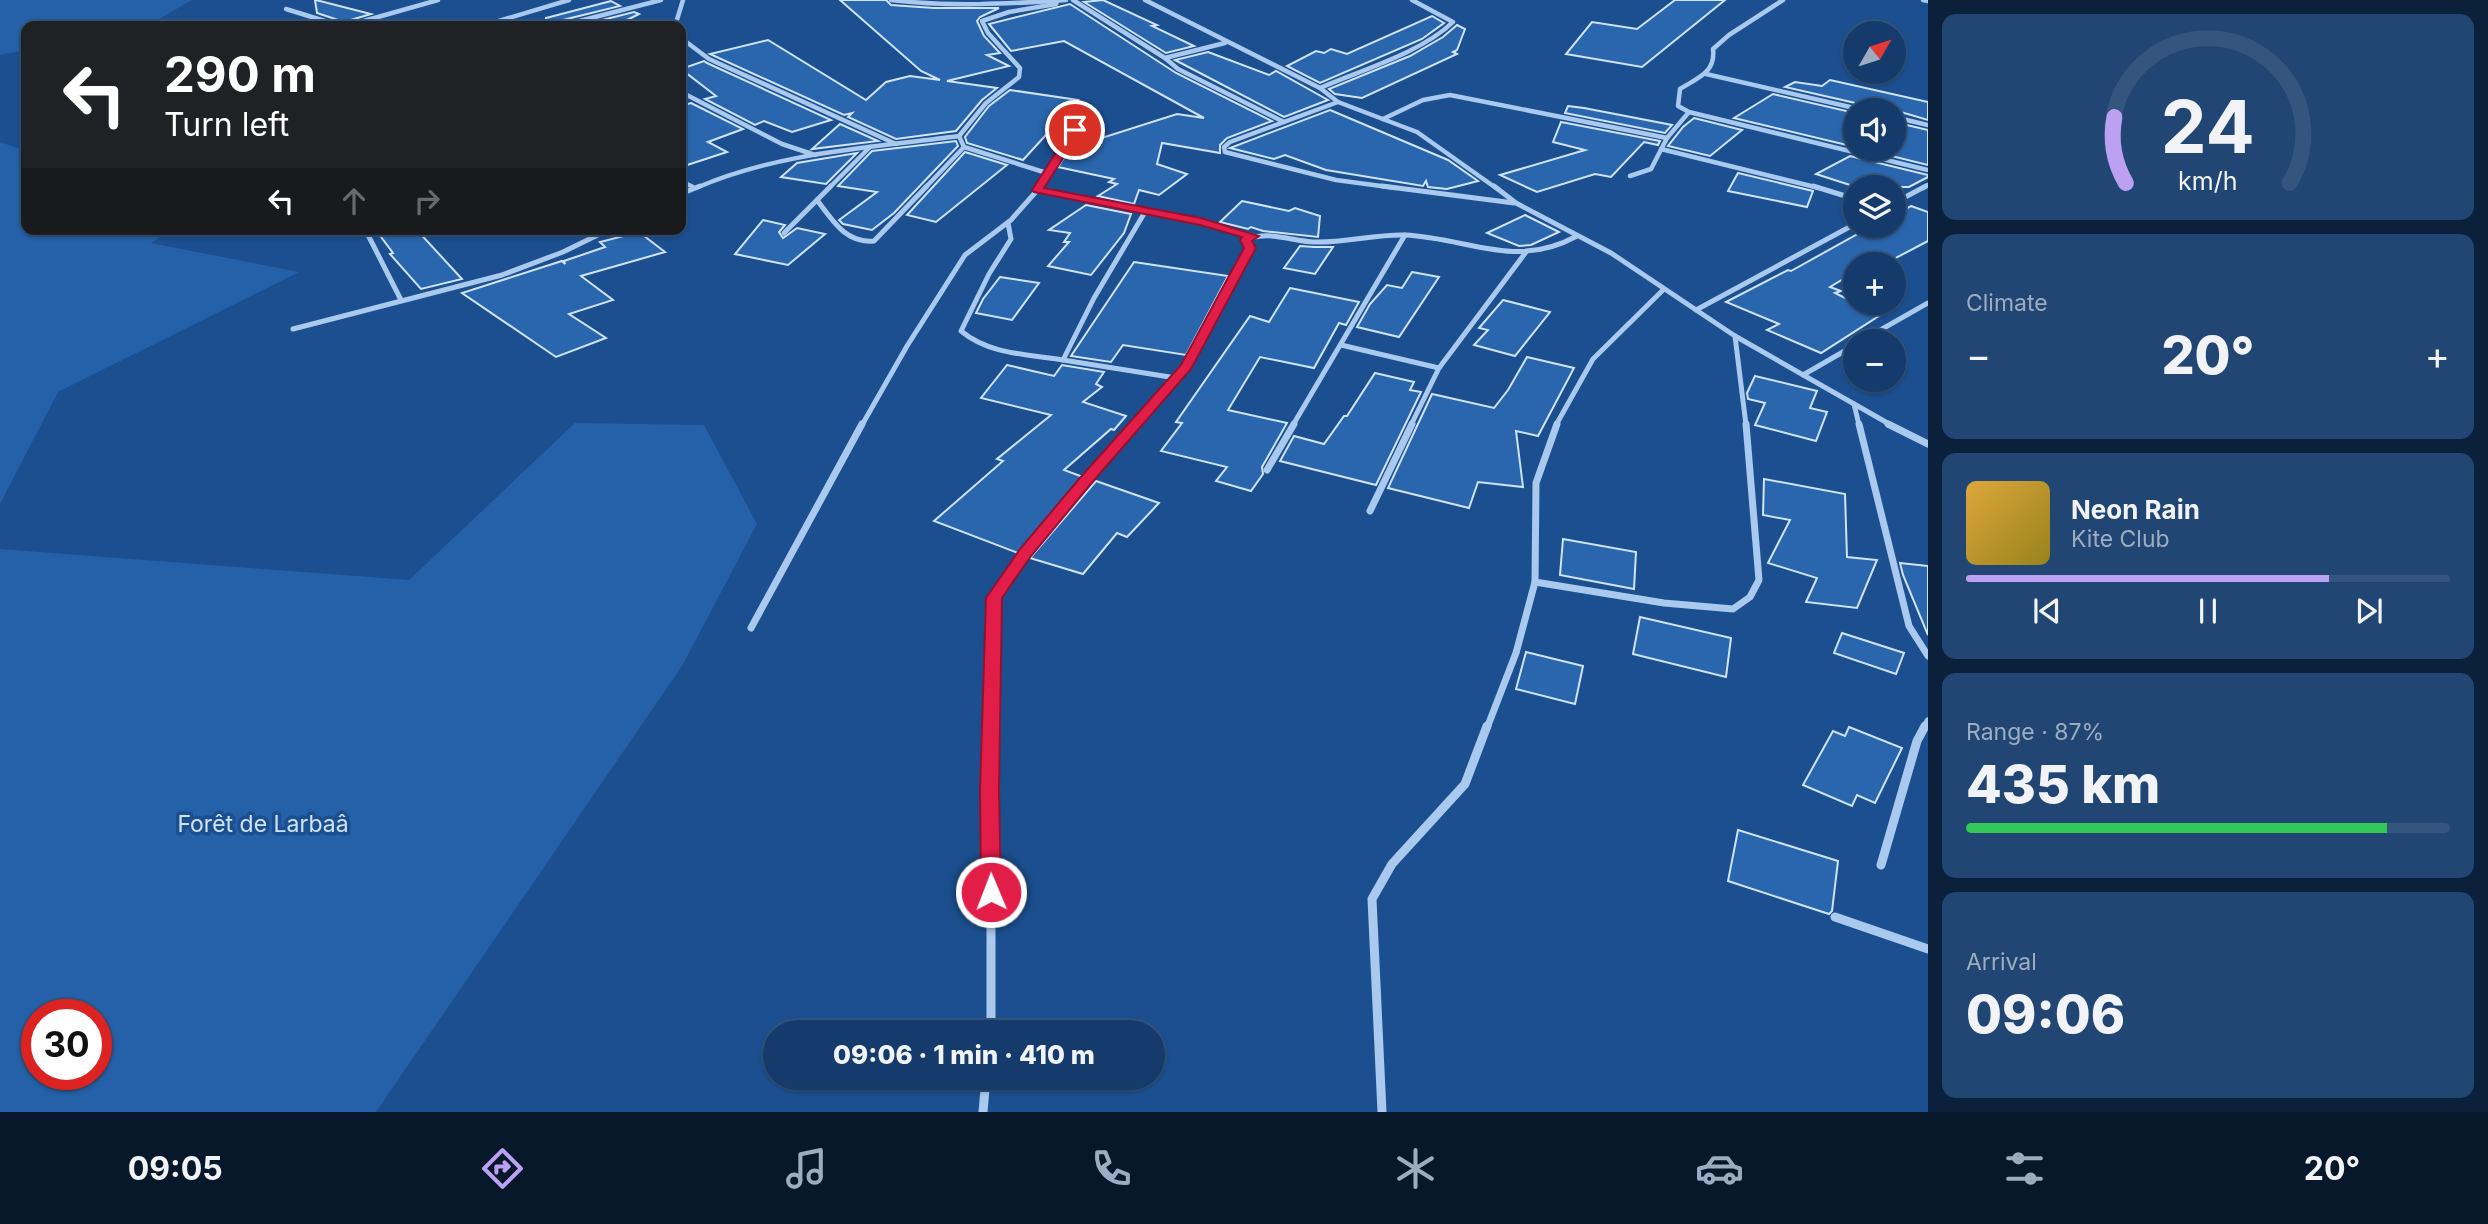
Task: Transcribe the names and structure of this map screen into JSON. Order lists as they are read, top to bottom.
{
  "parks": ["Forêt de Larbaâ"],
  "north": "top right",
  "page": {
    "map_buttons": ["+", "−"],
    "turn": ["290 m", "Turn left"],
    "tile": [
      "Climate",
      ["Range · 87%", "435 km"],
      ["Arrival", "09:06"]
    ],
    "heat": ["−", "20°", "+"],
    "song": ["Neon Rain", "Kite Club"],
    "limit": "30",
    "trip": "09:06 · 1 min · 410 m",
    "tabs": ["09:05", "20°"],
    "gauge": ["24", "km/h"]
  }
}
